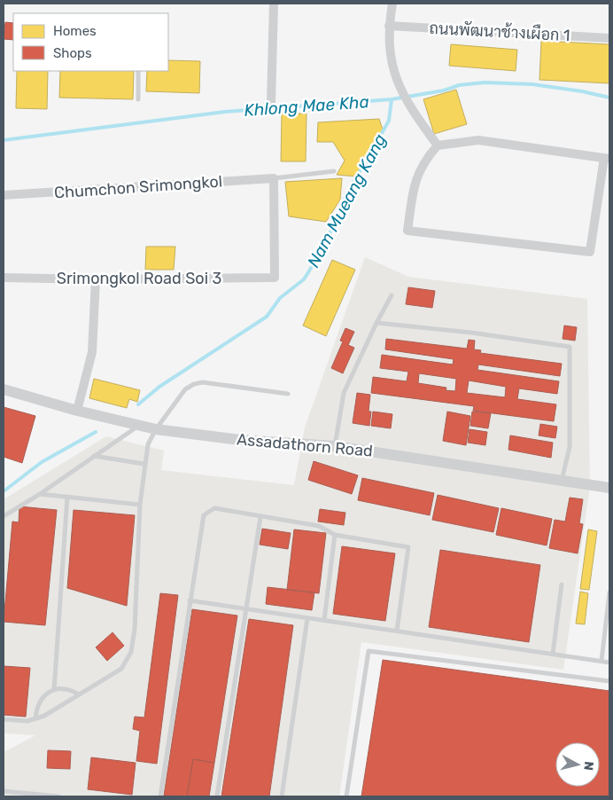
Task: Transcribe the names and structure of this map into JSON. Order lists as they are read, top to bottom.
{
  "streets": {
    "street": [
      "ถนนพัฒนาช้างเผือก 1",
      "Chumchon Srimongkol",
      "Srimongkol Road Soi 3",
      "Assadathorn Road"
    ]
  },
  "crossings": [
    ["Chumchon Srimongkol", "Srimongkol Road Soi 3"]
  ],
  "water": ["Khlong Mae Kha", "Nam Mueang Kang"],
  "legend": ["Homes", "Shops"],
  "north": "right"
}
